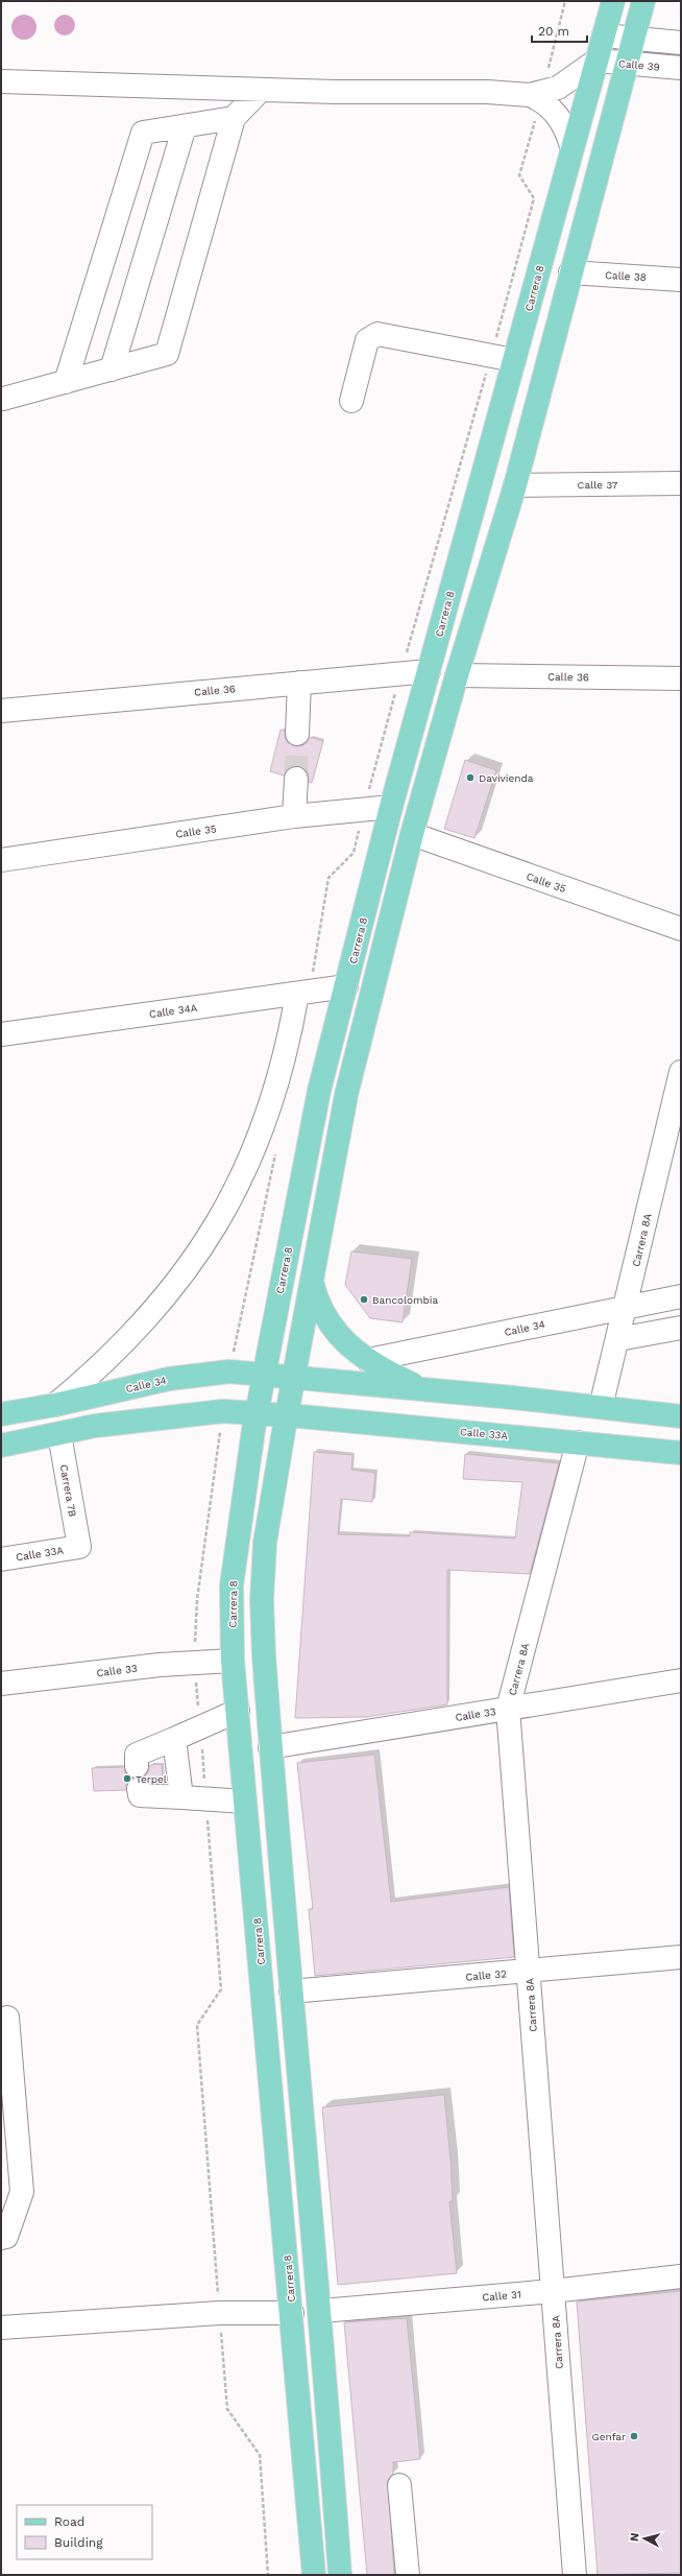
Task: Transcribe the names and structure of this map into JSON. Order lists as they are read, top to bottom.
{
  "streets": {
    "main road": ["Carrera 8", "Calle 34", "Calle 33A"],
    "street": [
      "Calle 39",
      "Calle 38",
      "Calle 37",
      "Calle 36",
      "Calle 35",
      "Calle 34A",
      "Carrera 8A",
      "Carrera 7B",
      "Calle 33",
      "Calle 32",
      "Calle 31"
    ]
  },
  "crossings": [
    ["Calle 39", "Carrera 8"],
    ["Carrera 8", "Calle 36"],
    ["Carrera 8", "Calle 35"],
    ["Carrera 8", "Calle 34A"],
    ["Carrera 8", "Calle 34"],
    ["Carrera 8", "Calle 33"],
    ["Carrera 8A", "Calle 34"],
    ["Carrera 8A", "Calle 33A"],
    ["Carrera 8A", "Calle 33"],
    ["Carrera 8A", "Calle 32"],
    ["Carrera 8A", "Calle 31"],
    ["Calle 33A", "Carrera 7B"]
  ],
  "places": [
    "Davivienda",
    "Bancolombia",
    "Terpel",
    "Genfar"
  ],
  "legend": ["Road", "Building"],
  "scale_bar": "20 m",
  "north": "left"
}
